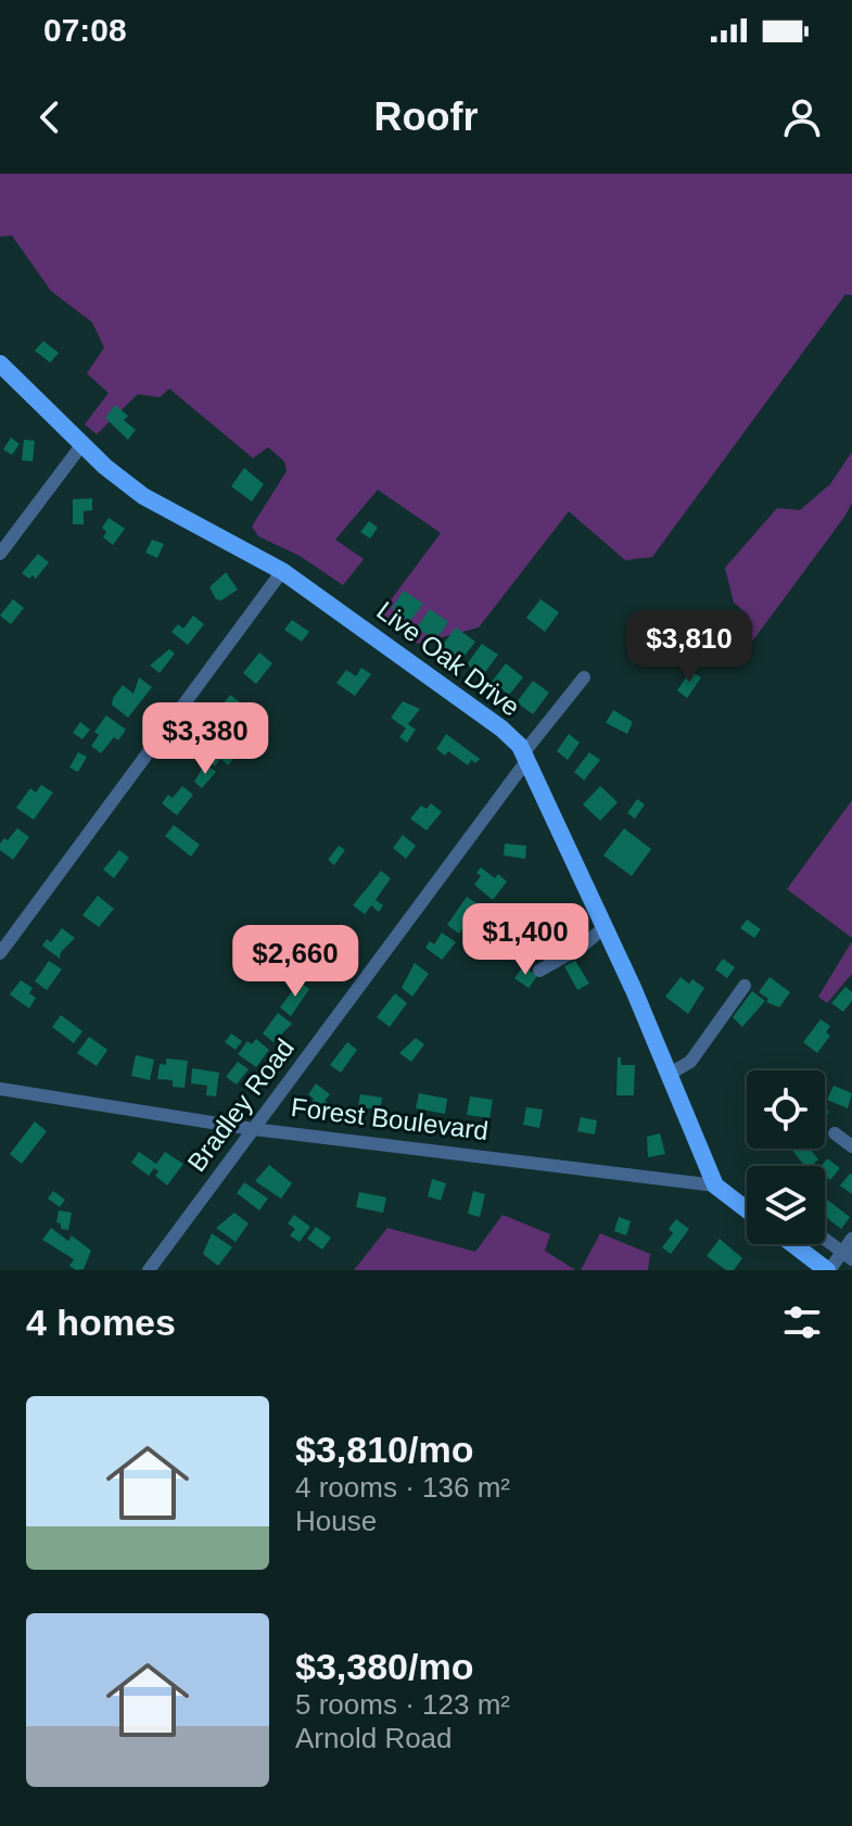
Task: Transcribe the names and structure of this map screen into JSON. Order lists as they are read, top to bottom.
{
  "streets": {
    "main road": ["Live Oak Drive"],
    "street": ["Bradley Road", "Forest Boulevard"]
  },
  "crossings": [
    ["Live Oak Drive", "Bradley Road"],
    ["Live Oak Drive", "Forest Boulevard"],
    ["Bradley Road", "Forest Boulevard"]
  ],
  "page": {
    "status": "07:08",
    "header": "Roofr",
    "price": [
      "$3,810",
      "$3,380",
      "$1,400",
      "$2,660"
    ],
    "heading": "4 homes",
    "list": [
      {
        "name": "$3,810/mo",
        "note": "4 rooms · 136 m² · House"
      },
      {
        "name": "$3,380/mo",
        "note": "5 rooms · 123 m² · Arnold Road"
      }
    ]
  }
}
